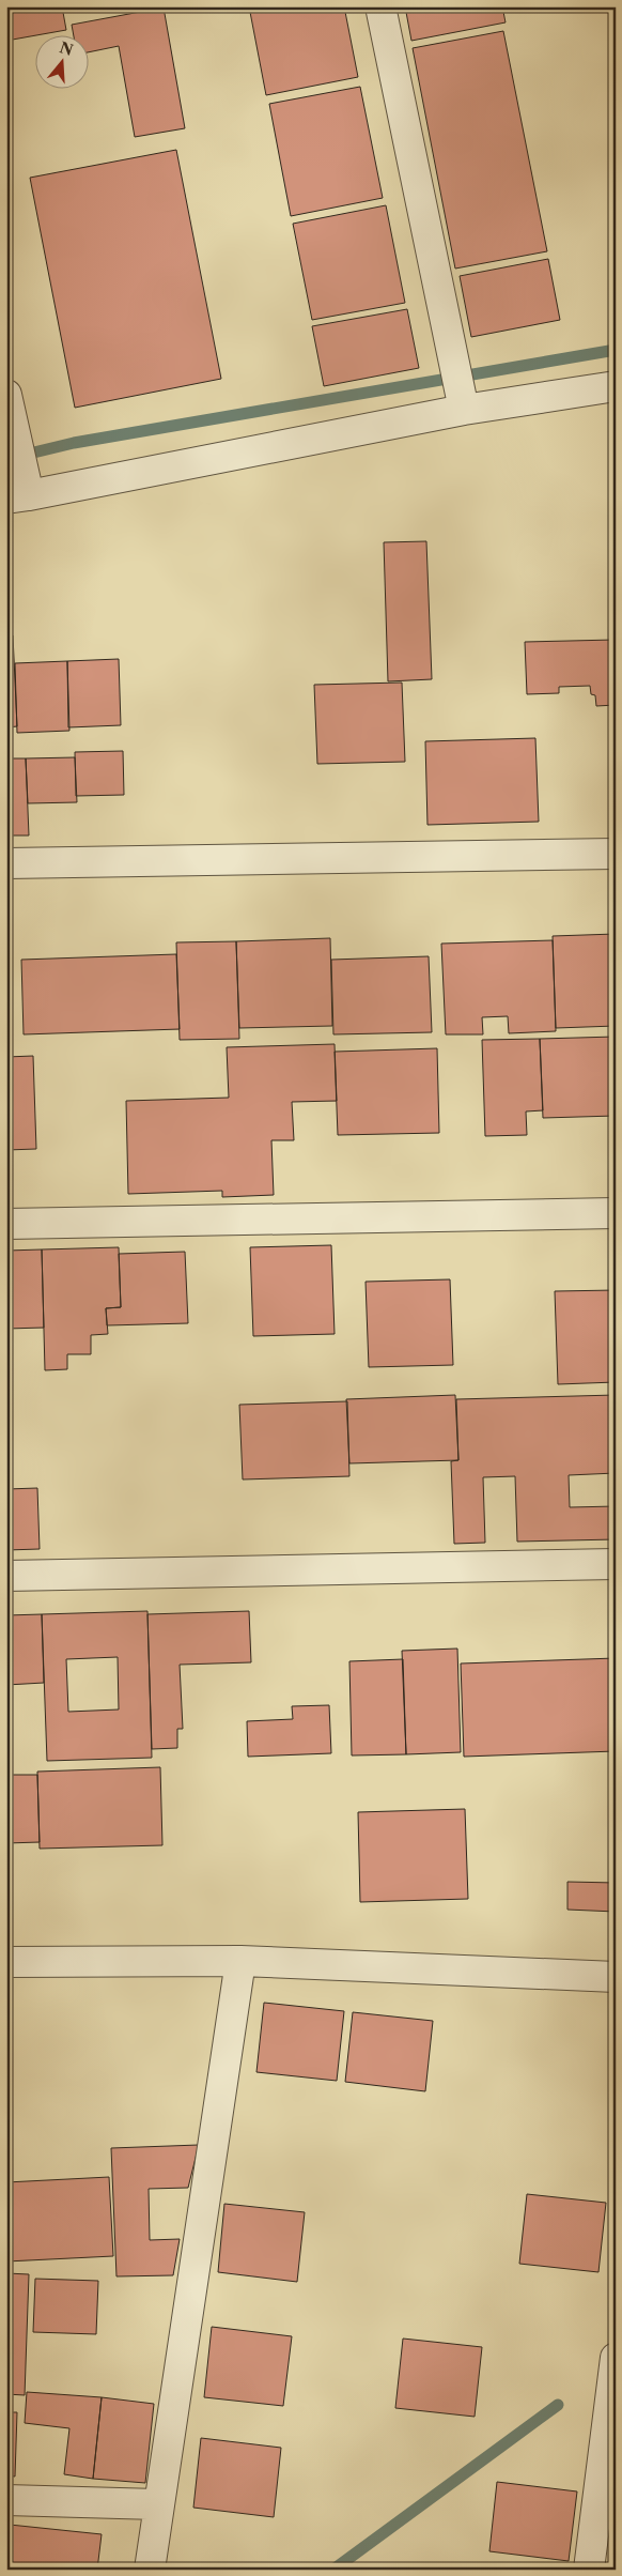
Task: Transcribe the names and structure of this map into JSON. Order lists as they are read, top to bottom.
{
  "north": "top"
}
